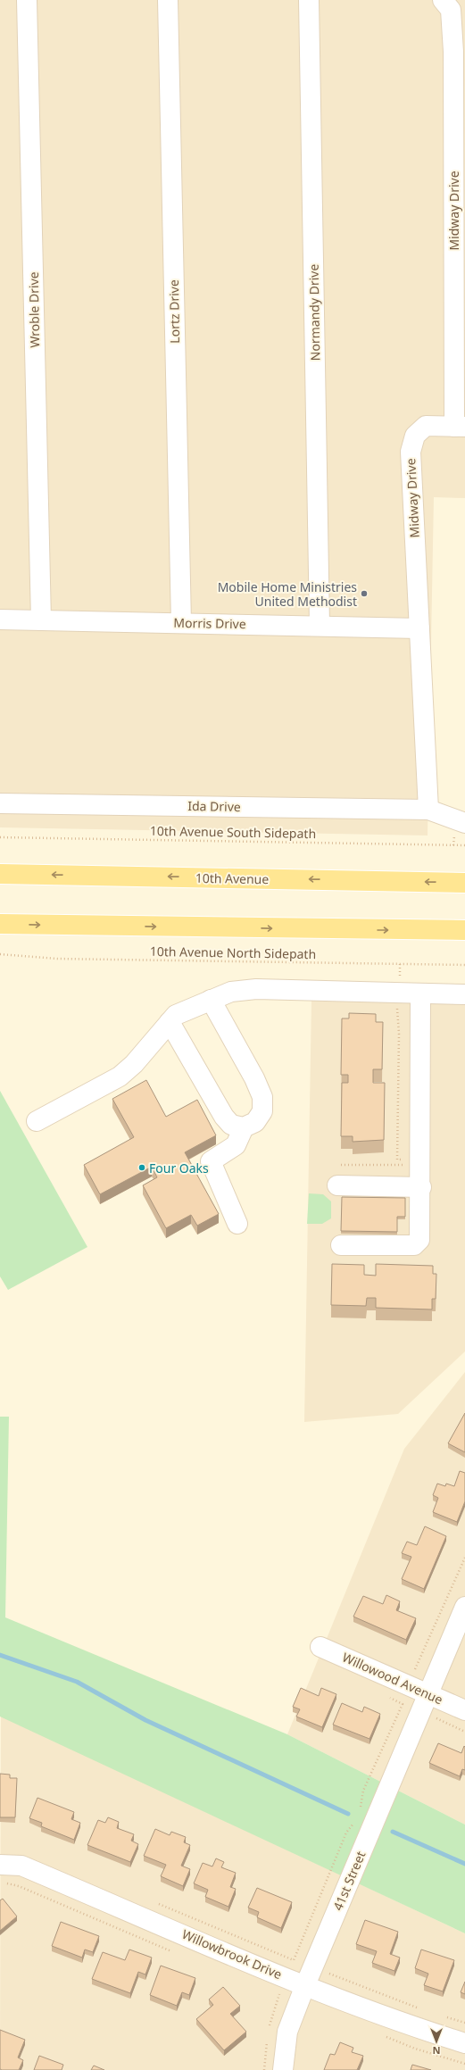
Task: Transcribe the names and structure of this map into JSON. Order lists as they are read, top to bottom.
{
  "streets": {
    "main road": ["10th Avenue"],
    "street": [
      "Midway Drive",
      "Wroble Drive",
      "Lortz Drive",
      "Normandy Drive",
      "Morris Drive",
      "Ida Drive",
      "Willowood Avenue",
      "41st Street",
      "Willowbrook Drive"
    ],
    "path": ["10th Avenue South Sidepath", "10th Avenue North Sidepath"]
  },
  "crossings": [
    ["Midway Drive", "Morris Drive"],
    ["Midway Drive", "Ida Drive"],
    ["Wroble Drive", "Morris Drive"],
    ["Lortz Drive", "Morris Drive"],
    ["Normandy Drive", "Morris Drive"],
    ["Willowood Avenue", "41st Street"],
    ["41st Street", "Willowbrook Drive"]
  ],
  "places": ["Mobile Home Ministries United Methodist", "Four Oaks"],
  "north": "bottom"
}
